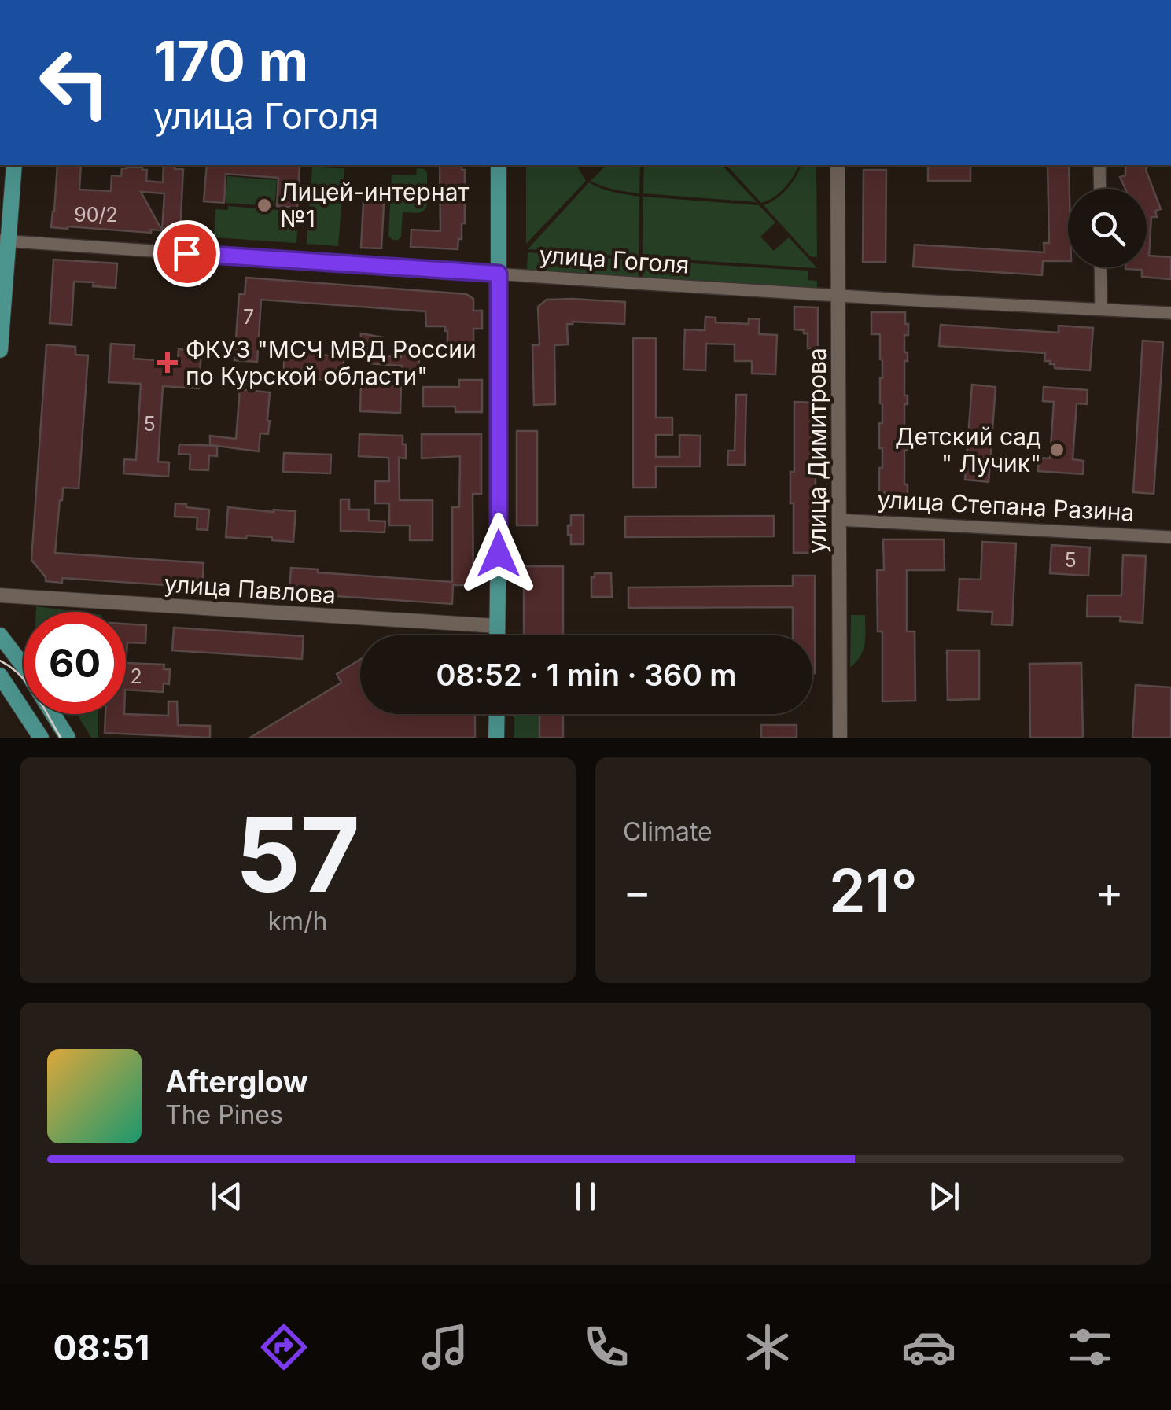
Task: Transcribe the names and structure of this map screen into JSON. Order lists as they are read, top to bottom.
{
  "streets": {
    "main road": ["улица Димитрова", "улица Павлова"],
    "street": ["улица Гоголя", "улица Степана Разина"]
  },
  "crossings": [
    ["улица Гоголя", "улица Димитрова"],
    ["улица Димитрова", "улица Степана Разина"]
  ],
  "places": {
    "other": ["Лицей-интернат №1", "Детский сад \" Лучик\""],
    "health": ["ФКУЗ \"МСЧ МВД России по Курской области\""]
  },
  "house_numbers": [
    "90/2",
    "7",
    "5",
    "5",
    "2"
  ],
  "page": {
    "turn": ["170 m", "улица Гоголя"],
    "limit": "60",
    "trip": "08:52 · 1 min · 360 m",
    "tile": [
      ["57", "km/h"],
      "Climate"
    ],
    "heat": ["−", "21°", "+"],
    "song": ["Afterglow", "The Pines"],
    "tabs": "08:51"
  }
}
